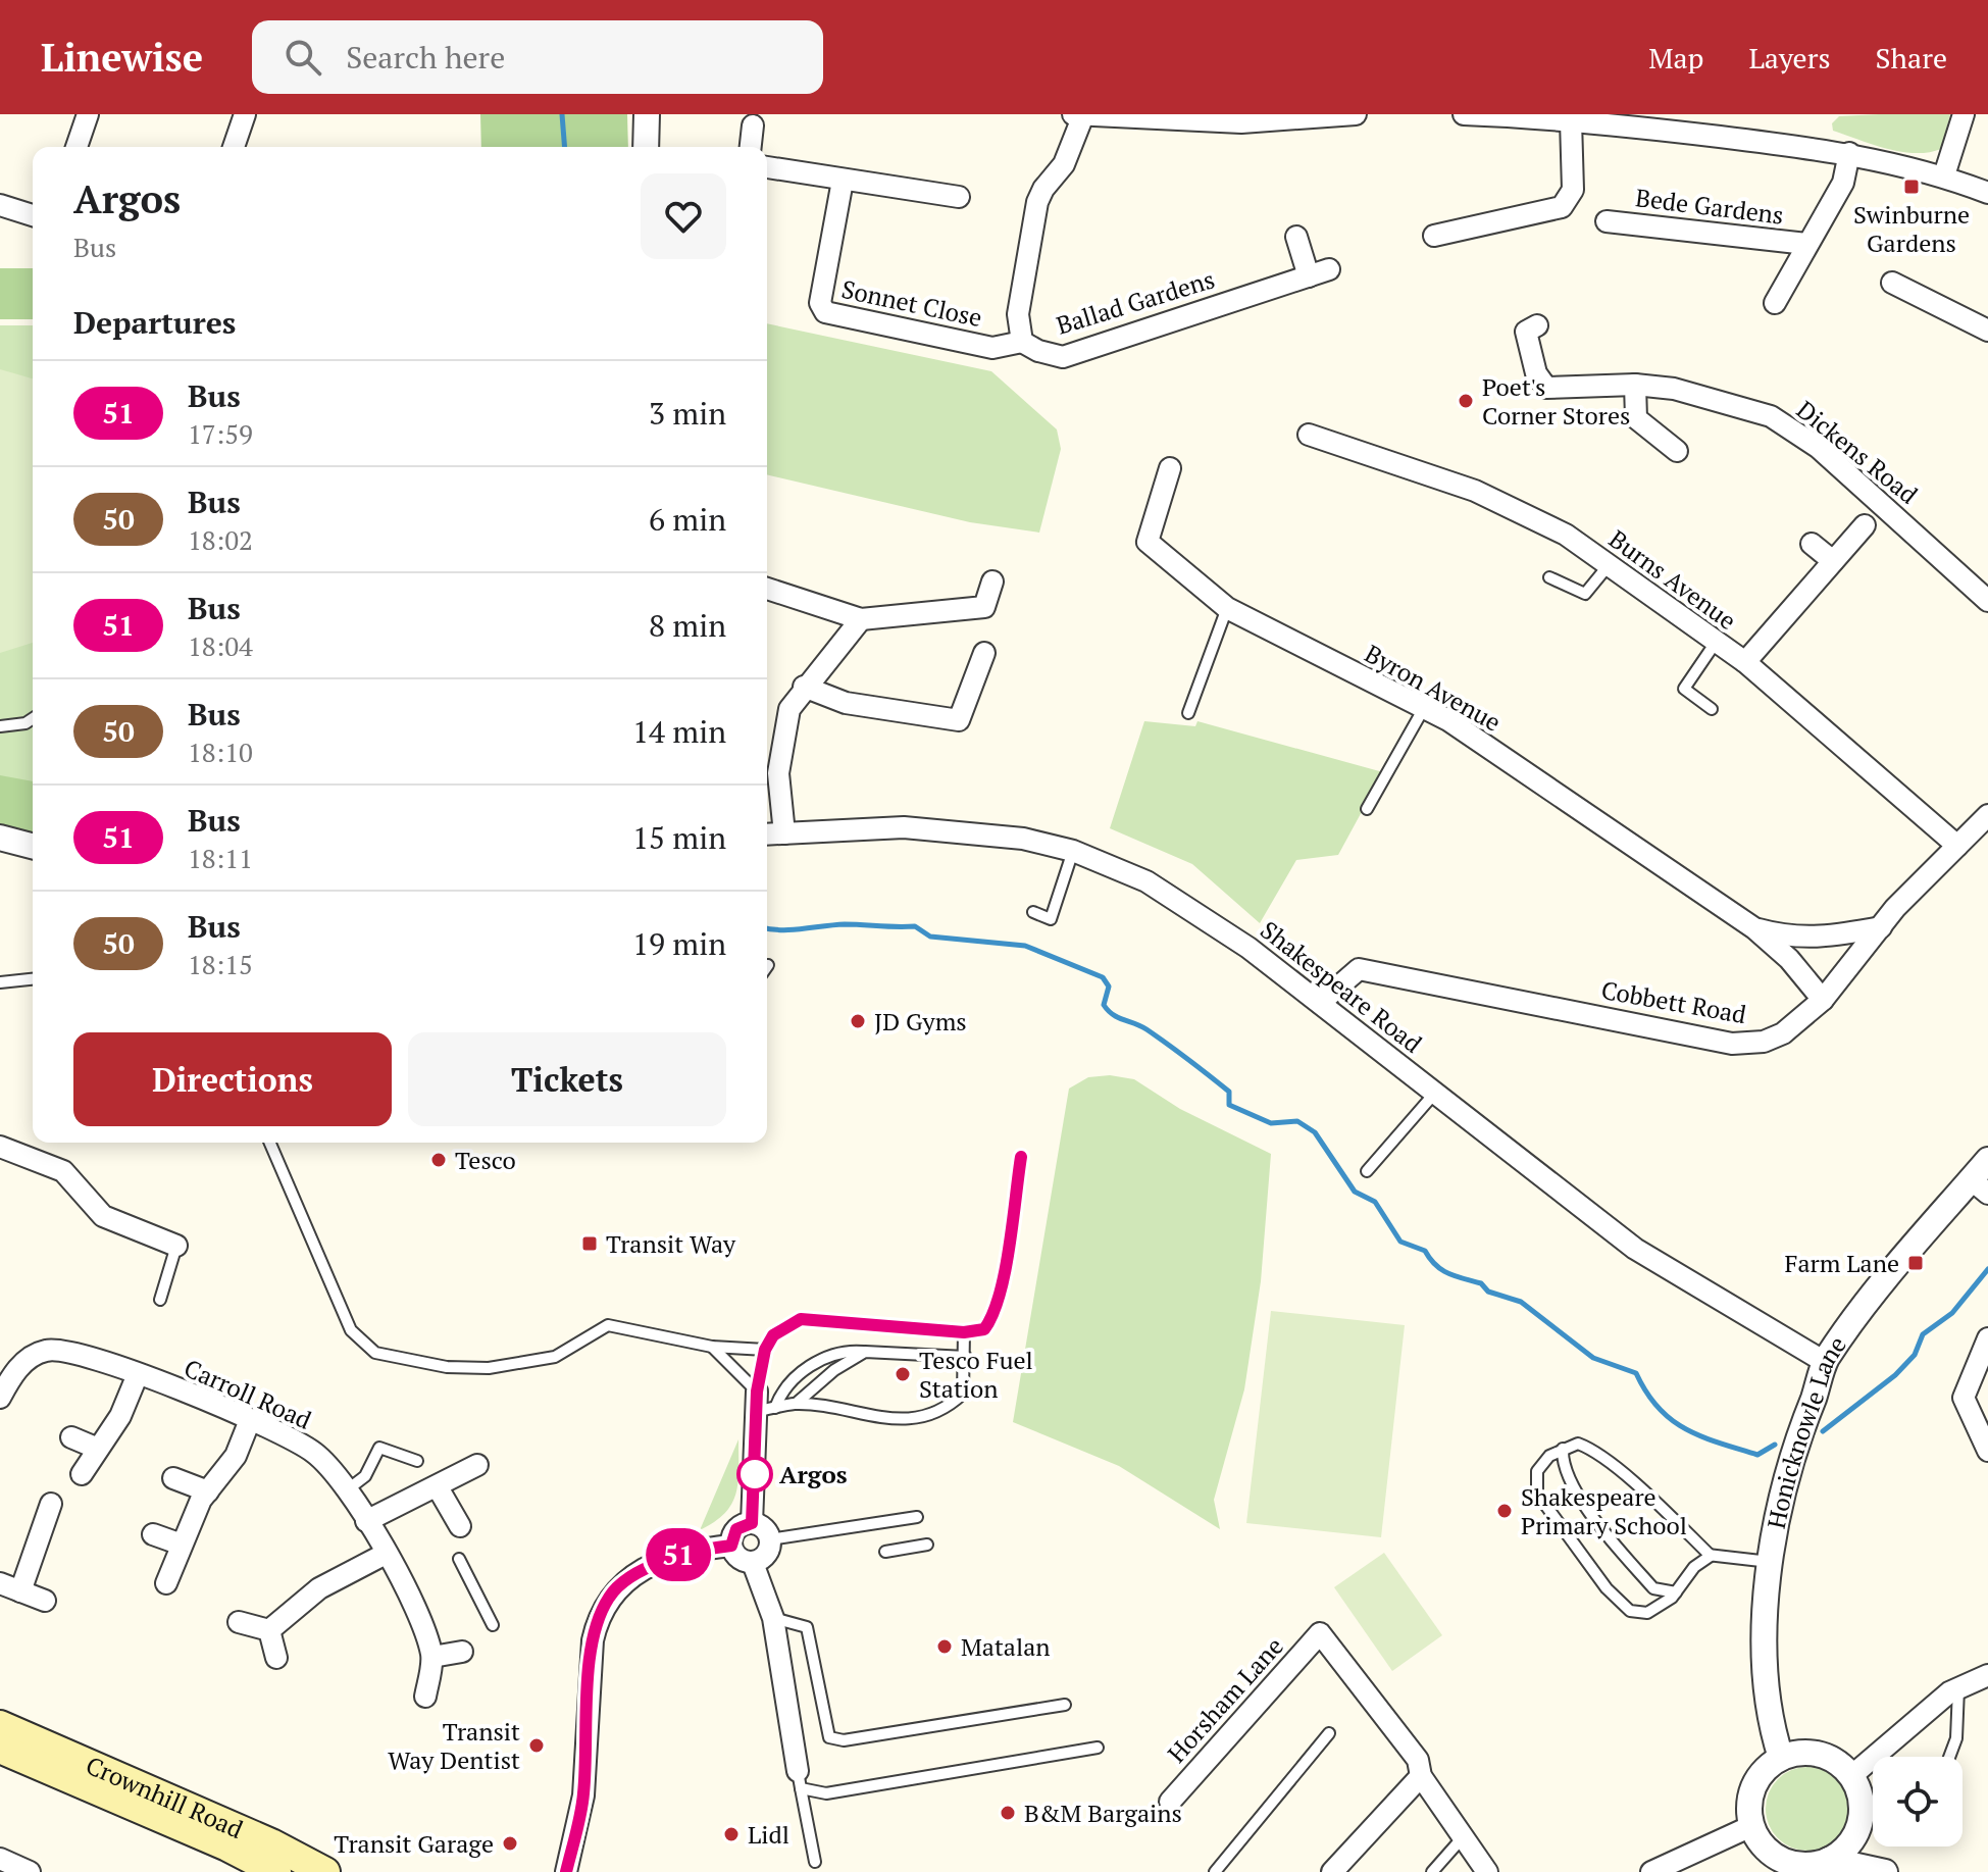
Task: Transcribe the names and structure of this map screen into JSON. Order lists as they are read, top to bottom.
{
  "streets": {
    "main road": ["Crownhill Road"],
    "street": [
      "Bede Gardens",
      "Ballad Gardens",
      "Sonnet Close",
      "Dickens Road",
      "Burns Avenue",
      "Byron Avenue",
      "Shakespeare Road",
      "Cobbett Road",
      "Carroll Road",
      "Honicknowle Lane",
      "Horsham Lane"
    ]
  },
  "crossings": [
    ["Ballad Gardens", "Sonnet Close"],
    ["Burns Avenue", "Cobbett Road"],
    ["Byron Avenue", "Cobbett Road"],
    ["Shakespeare Road", "Cobbett Road"],
    ["Shakespeare Road", "Honicknowle Lane"]
  ],
  "places": {
    "transit": ["Swinburne Gardens", "Transit Way", "Farm Lane"],
    "other": [
      "Poet's Corner Stores",
      "JD Gyms",
      "Tesco",
      "Tesco Fuel Station",
      "Argos",
      "Shakespeare Primary School",
      "Matalan",
      "Transit Way Dentist",
      "B&M Bargains",
      "Lidl",
      "Transit Garage"
    ]
  },
  "lines": ["bus line 51"],
  "page": {
    "header": "Linewise",
    "search": "Search here",
    "nav": ["Map", "Layers", "Share"],
    "on_map": "51",
    "heading": [
      ["Argos", "Bus"],
      "Departures"
    ],
    "list": [
      {
        "mark": "51",
        "name": "Bus",
        "note": "17:59",
        "value": "3 min"
      },
      {
        "mark": "50",
        "name": "Bus",
        "note": "18:02",
        "value": "6 min"
      },
      {
        "mark": "51",
        "name": "Bus",
        "note": "18:04",
        "value": "8 min"
      },
      {
        "mark": "50",
        "name": "Bus",
        "note": "18:10",
        "value": "14 min"
      },
      {
        "mark": "51",
        "name": "Bus",
        "note": "18:11",
        "value": "15 min"
      },
      {
        "mark": "50",
        "name": "Bus",
        "note": "18:15",
        "value": "19 min"
      }
    ],
    "buttons": ["Directions", "Tickets"]
  }
}
